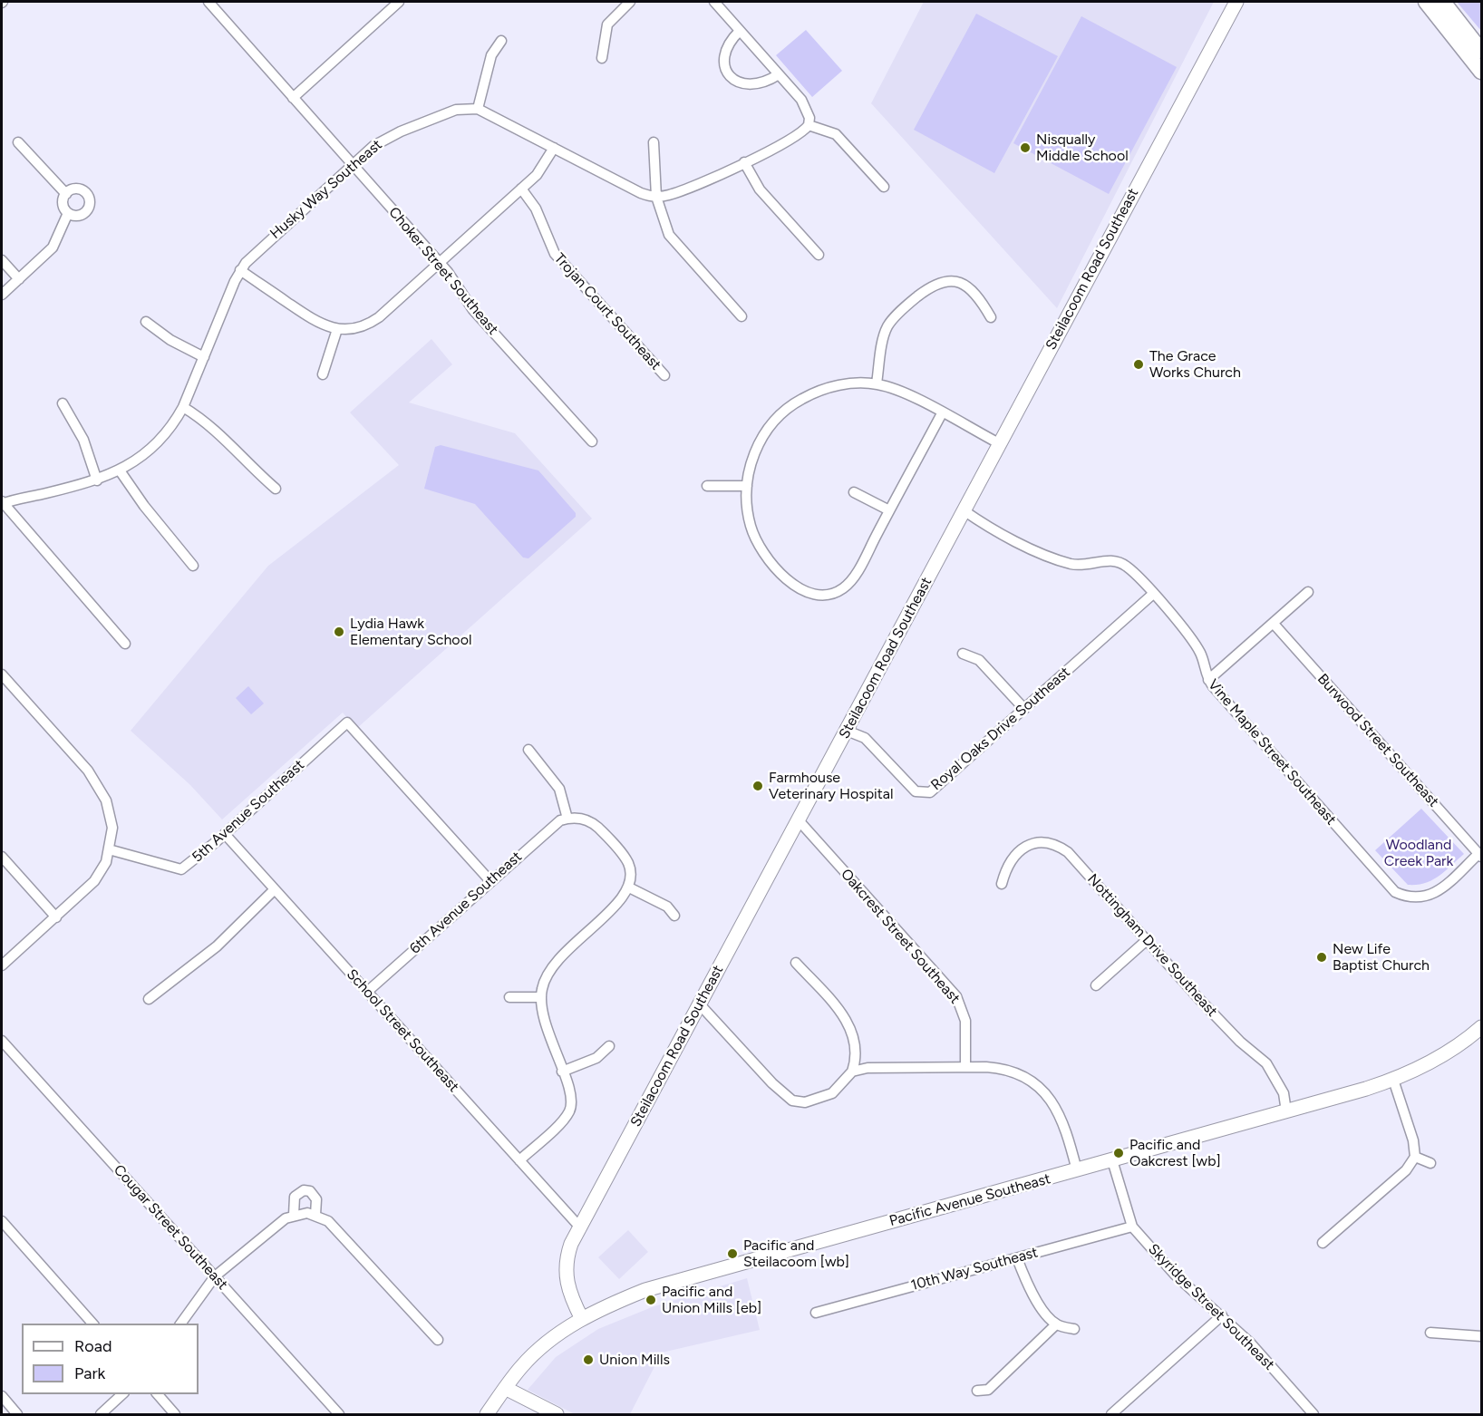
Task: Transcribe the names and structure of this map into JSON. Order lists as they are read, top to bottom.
{
  "streets": {
    "street": [
      "Husky Way Southeast",
      "Steilacoom Road Southeast",
      "Choker Street Southeast",
      "Trojan Court Southeast",
      "Royal Oaks Drive Southeast",
      "Burwood Street Southeast",
      "Vine Maple Street Southeast",
      "5th Avenue Southeast",
      "6th Avenue Southeast",
      "Oakcrest Street Southeast",
      "Nottingham Drive Southeast",
      "School Street Southeast",
      "Pacific Avenue Southeast",
      "Cougar Street Southeast",
      "10th Way Southeast",
      "Skyridge Street Southeast"
    ]
  },
  "crossings": [
    ["Husky Way Southeast", "Choker Street Southeast"],
    ["Steilacoom Road Southeast", "Royal Oaks Drive Southeast"],
    ["Steilacoom Road Southeast", "Vine Maple Street Southeast"],
    ["Steilacoom Road Southeast", "Oakcrest Street Southeast"],
    ["Steilacoom Road Southeast", "School Street Southeast"],
    ["Steilacoom Road Southeast", "Pacific Avenue Southeast"],
    ["Royal Oaks Drive Southeast", "Vine Maple Street Southeast"],
    ["Burwood Street Southeast", "Vine Maple Street Southeast"],
    ["5th Avenue Southeast", "6th Avenue Southeast"],
    ["5th Avenue Southeast", "School Street Southeast"],
    ["6th Avenue Southeast", "School Street Southeast"],
    ["Nottingham Drive Southeast", "Pacific Avenue Southeast"],
    ["Pacific Avenue Southeast", "Skyridge Street Southeast"],
    ["10th Way Southeast", "Skyridge Street Southeast"]
  ],
  "parks": ["Woodland Creek Park"],
  "places": [
    "Nisqually Middle School",
    "The Grace Works Church",
    "Lydia Hawk Elementary School",
    "Farmhouse Veterinary Hospital",
    "New Life Baptist Church",
    "Pacific and Oakcrest [wb]",
    "Pacific and Steilacoom [wb]",
    "Pacific and Union Mills [eb]",
    "Union Mills"
  ],
  "legend": ["Road", "Park"]
}
